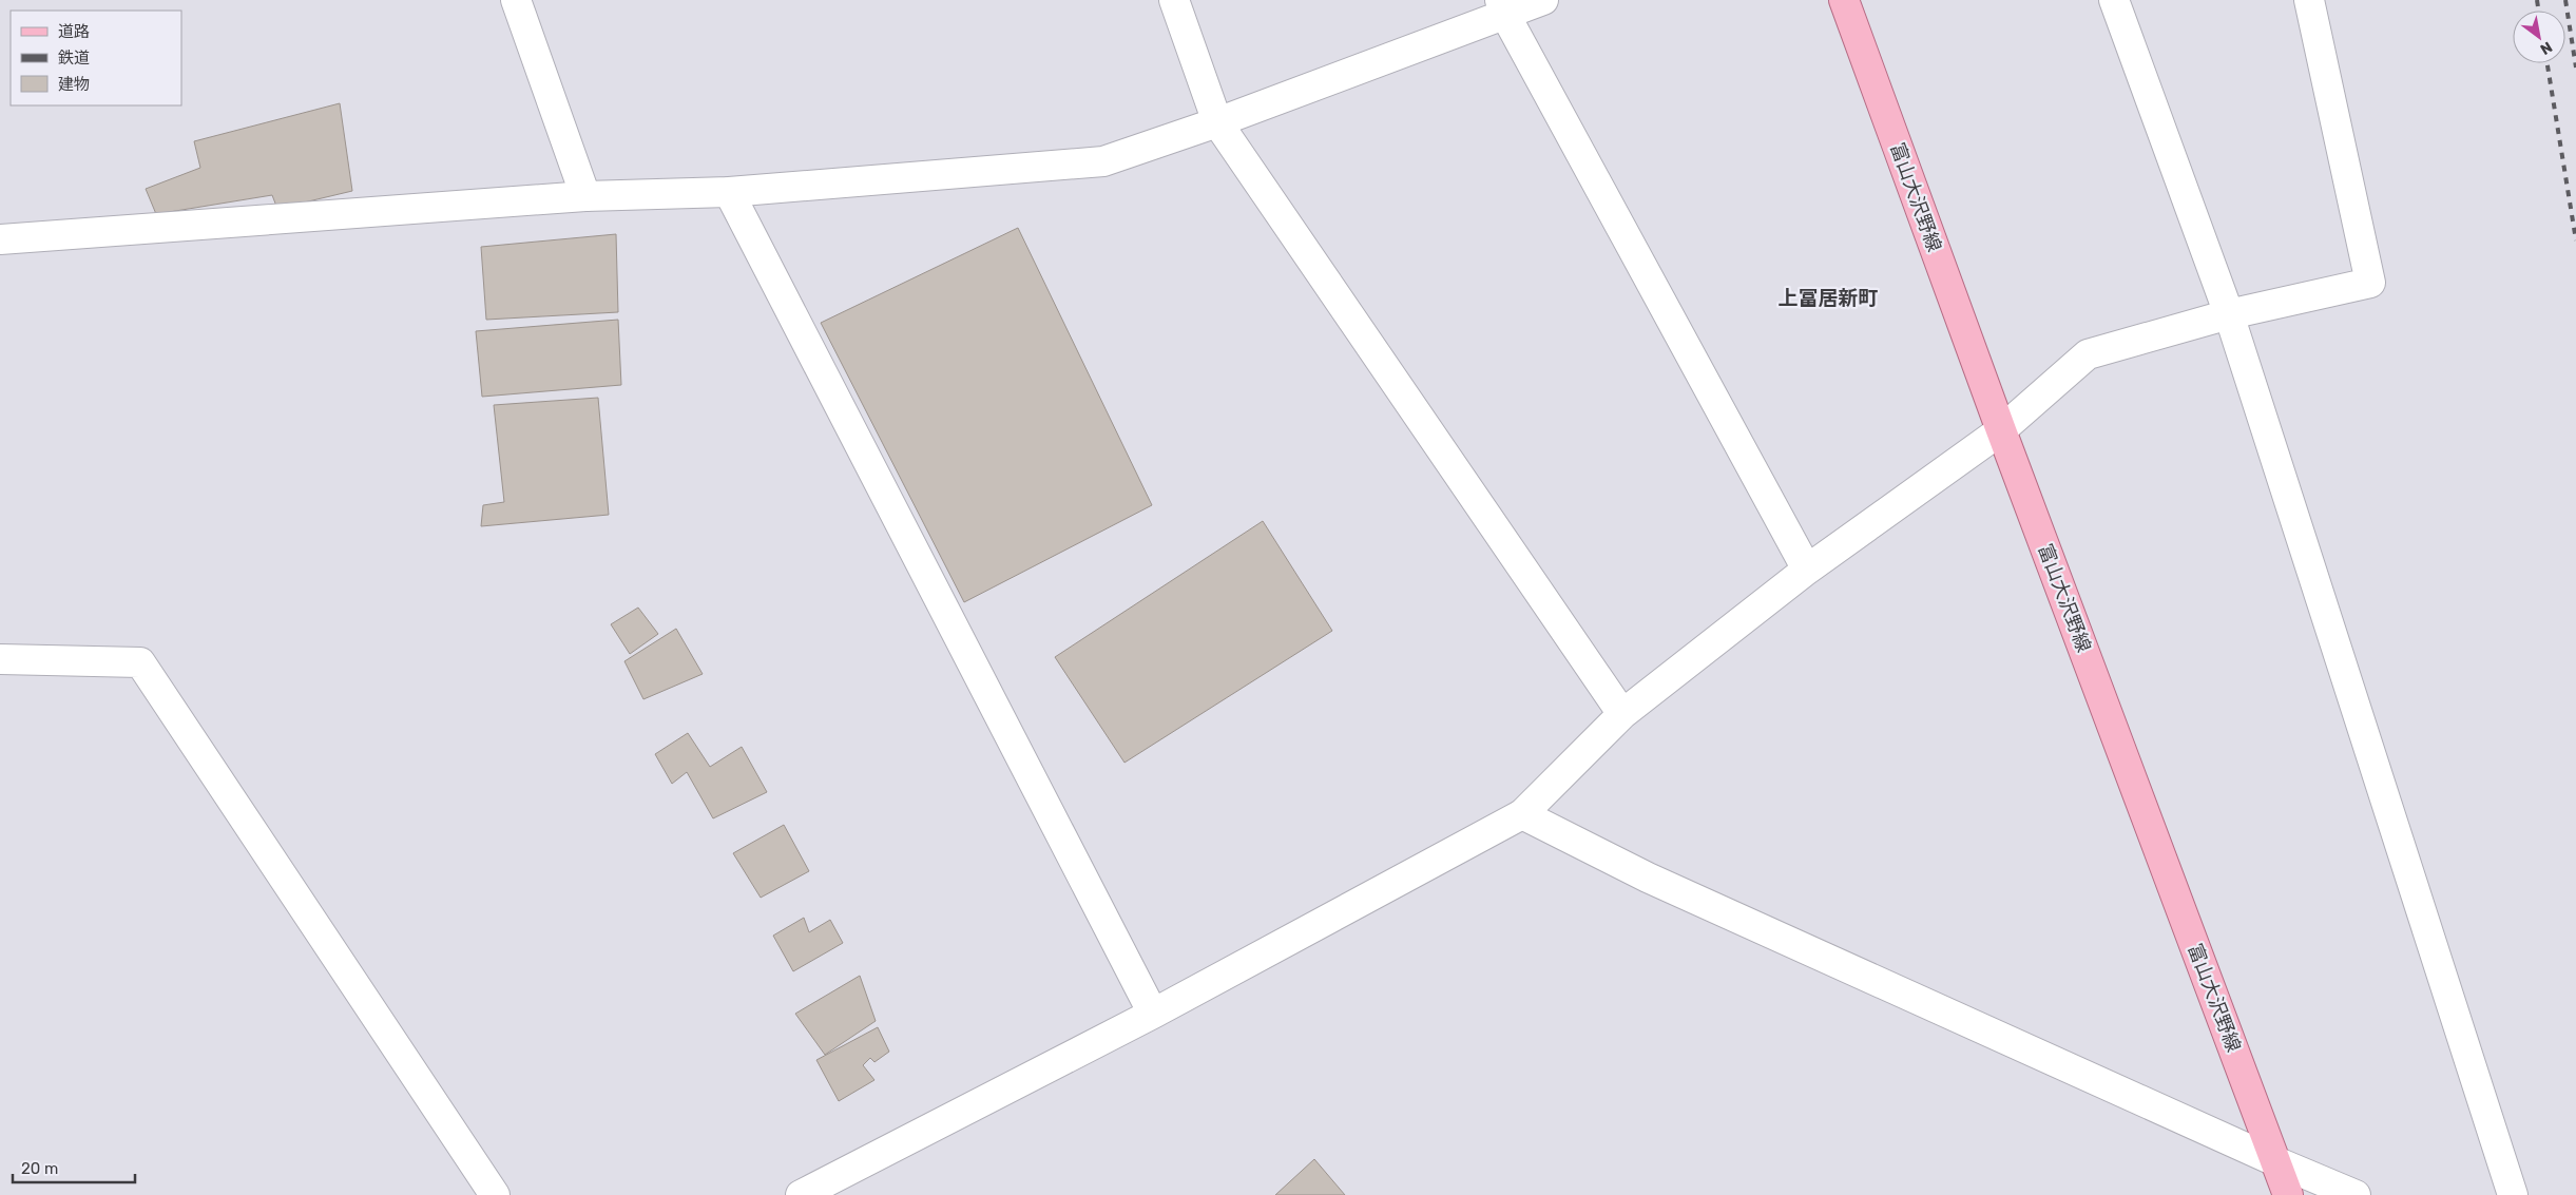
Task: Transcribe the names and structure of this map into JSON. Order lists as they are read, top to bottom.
{
  "streets": {
    "main road": ["富山大沢野線"]
  },
  "districts": ["上冨居新町"],
  "legend": ["道路", "鉄道", "建物"],
  "scale_bar": "20 m",
  "north": "bottom right"
}
